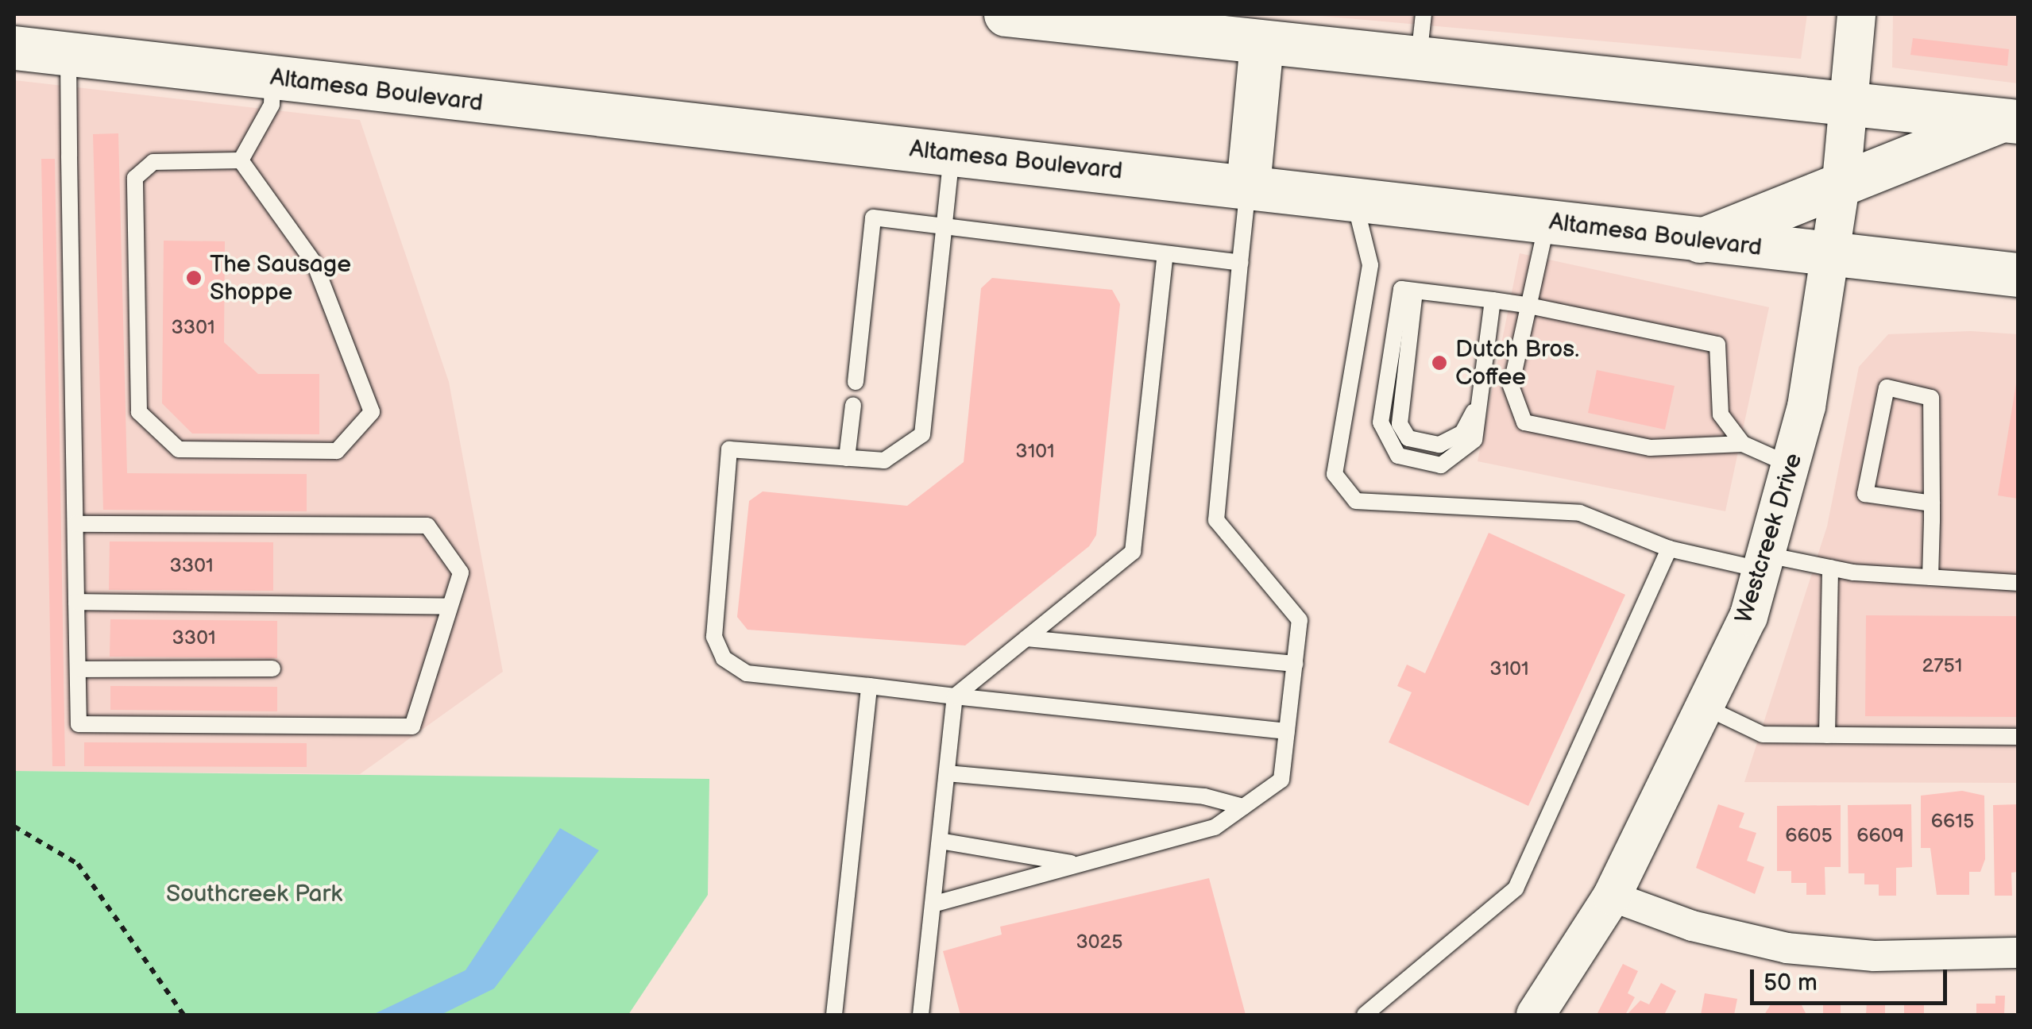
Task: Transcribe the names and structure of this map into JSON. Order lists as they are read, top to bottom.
{
  "streets": {
    "main road": ["Altamesa Boulevard"],
    "street": ["Westcreek Drive"]
  },
  "crossings": [
    ["Altamesa Boulevard", "Westcreek Drive"]
  ],
  "parks": ["Southcreek Park"],
  "places": ["The Sausage Shoppe", "Dutch Bros. Coffee"],
  "house_numbers": [
    "3301",
    "3101",
    "3301",
    "3301",
    "2751",
    "3101",
    "6615",
    "6605",
    "6609",
    "3025"
  ],
  "scale_bar": "50 m"
}
